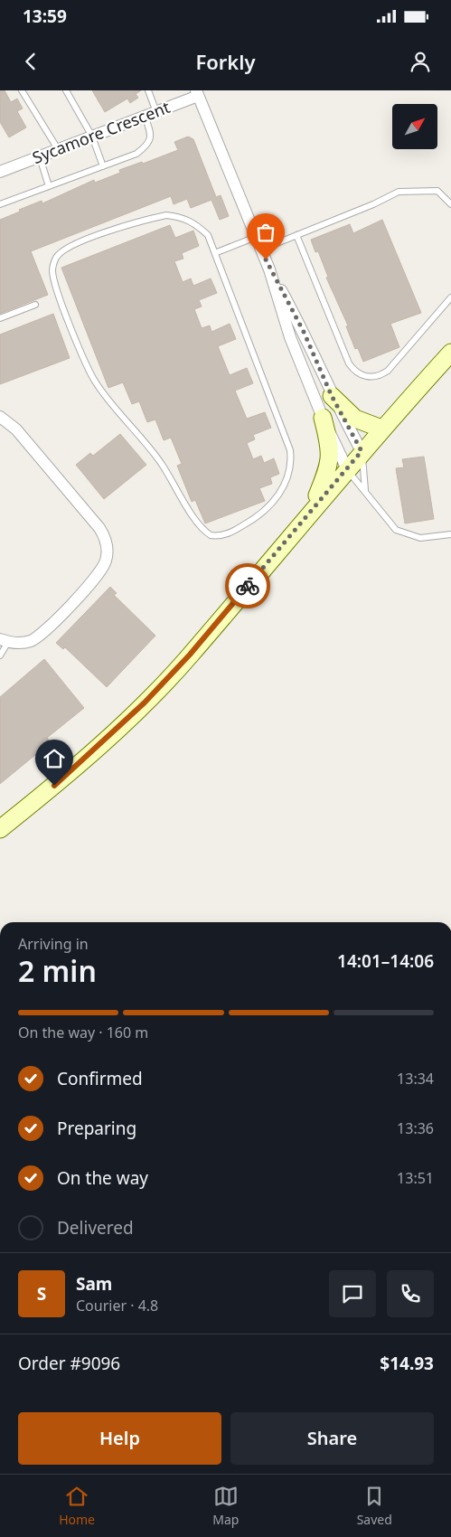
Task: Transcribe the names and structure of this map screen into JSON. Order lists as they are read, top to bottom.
{
  "streets": {
    "street": ["Sycamore Crescent"]
  },
  "north": "top right",
  "page": {
    "status": "13:59",
    "header": "Forkly",
    "heading": ["2 min", "Arriving in", "14:01–14:06"],
    "panel": [
      "Sam",
      "Courier · 4.8",
      "Order #9096",
      "$14.93"
    ],
    "bar": "On the way · 160 m",
    "list": [
      ["Confirmed", "13:34"],
      ["Preparing", "13:36"],
      ["On the way", "13:51"],
      "Delivered"
    ],
    "round": "S",
    "buttons": ["Help", "Share"],
    "tabs": ["Home", "Map", "Saved"]
  }
}
